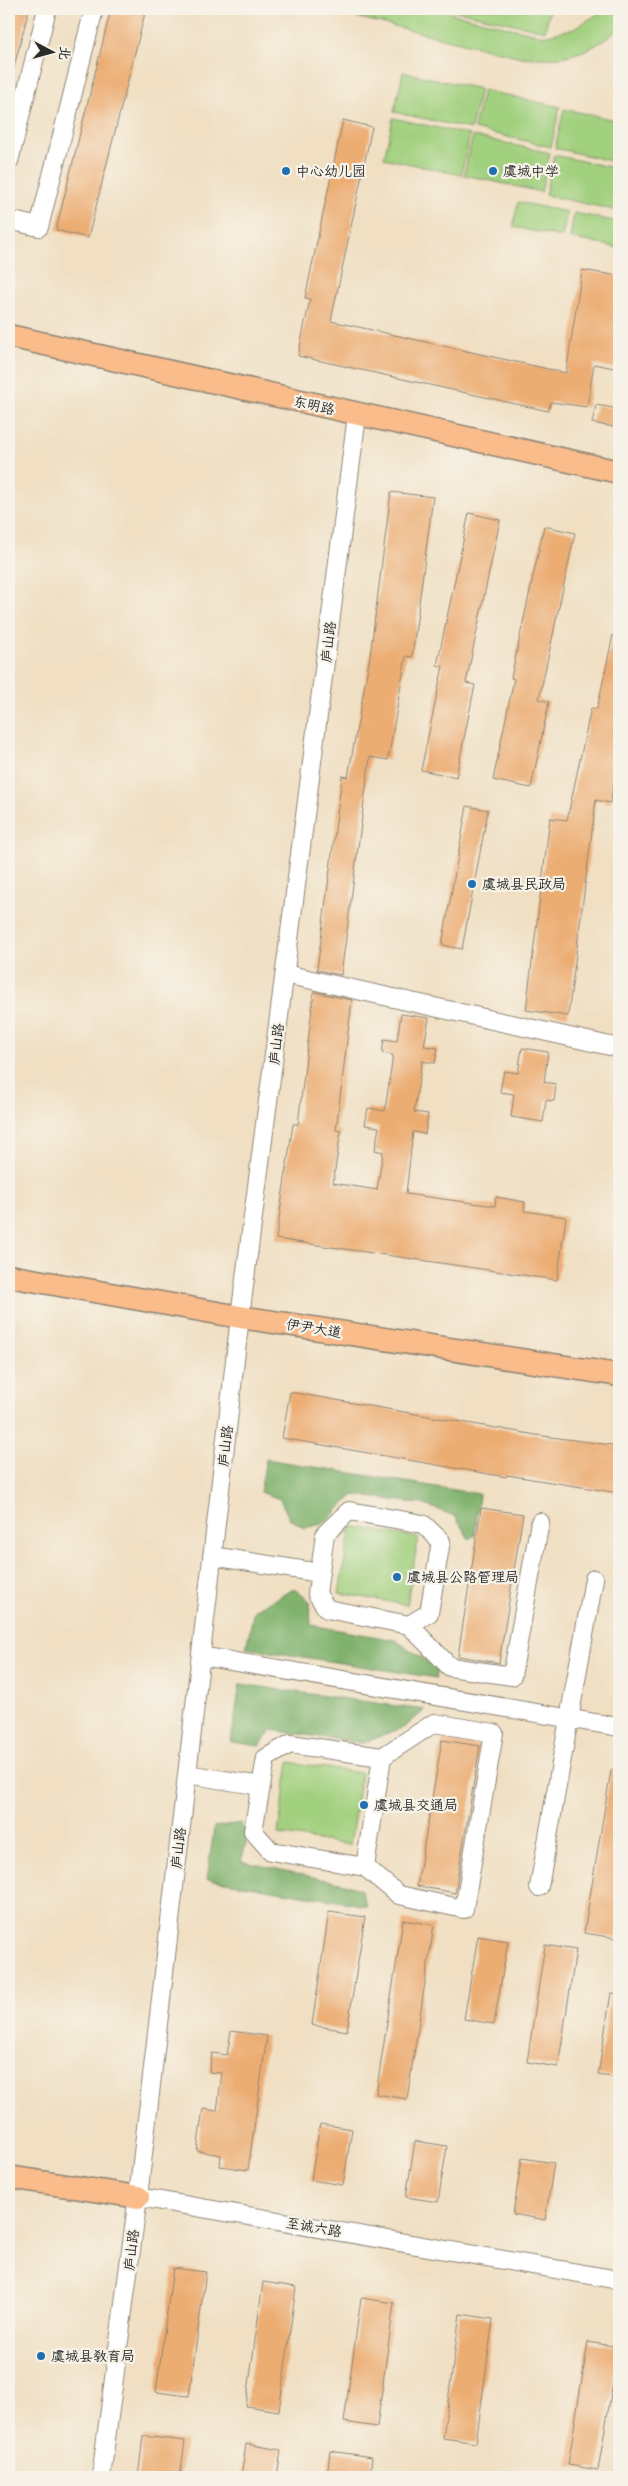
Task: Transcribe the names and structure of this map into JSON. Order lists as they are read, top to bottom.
{
  "streets": {
    "main road": ["东明路", "伊尹大道", "至诚六路"],
    "street": ["庐山路"]
  },
  "crossings": [
    ["东明路", "庐山路"],
    ["庐山路", "伊尹大道"],
    ["庐山路", "至诚六路"]
  ],
  "places": [
    "中心幼儿园",
    "虞城中学",
    "虞城县民政局",
    "虞城县公路管理局",
    "虞城县交通局",
    "虞城县教育局"
  ],
  "north": "right"
}
